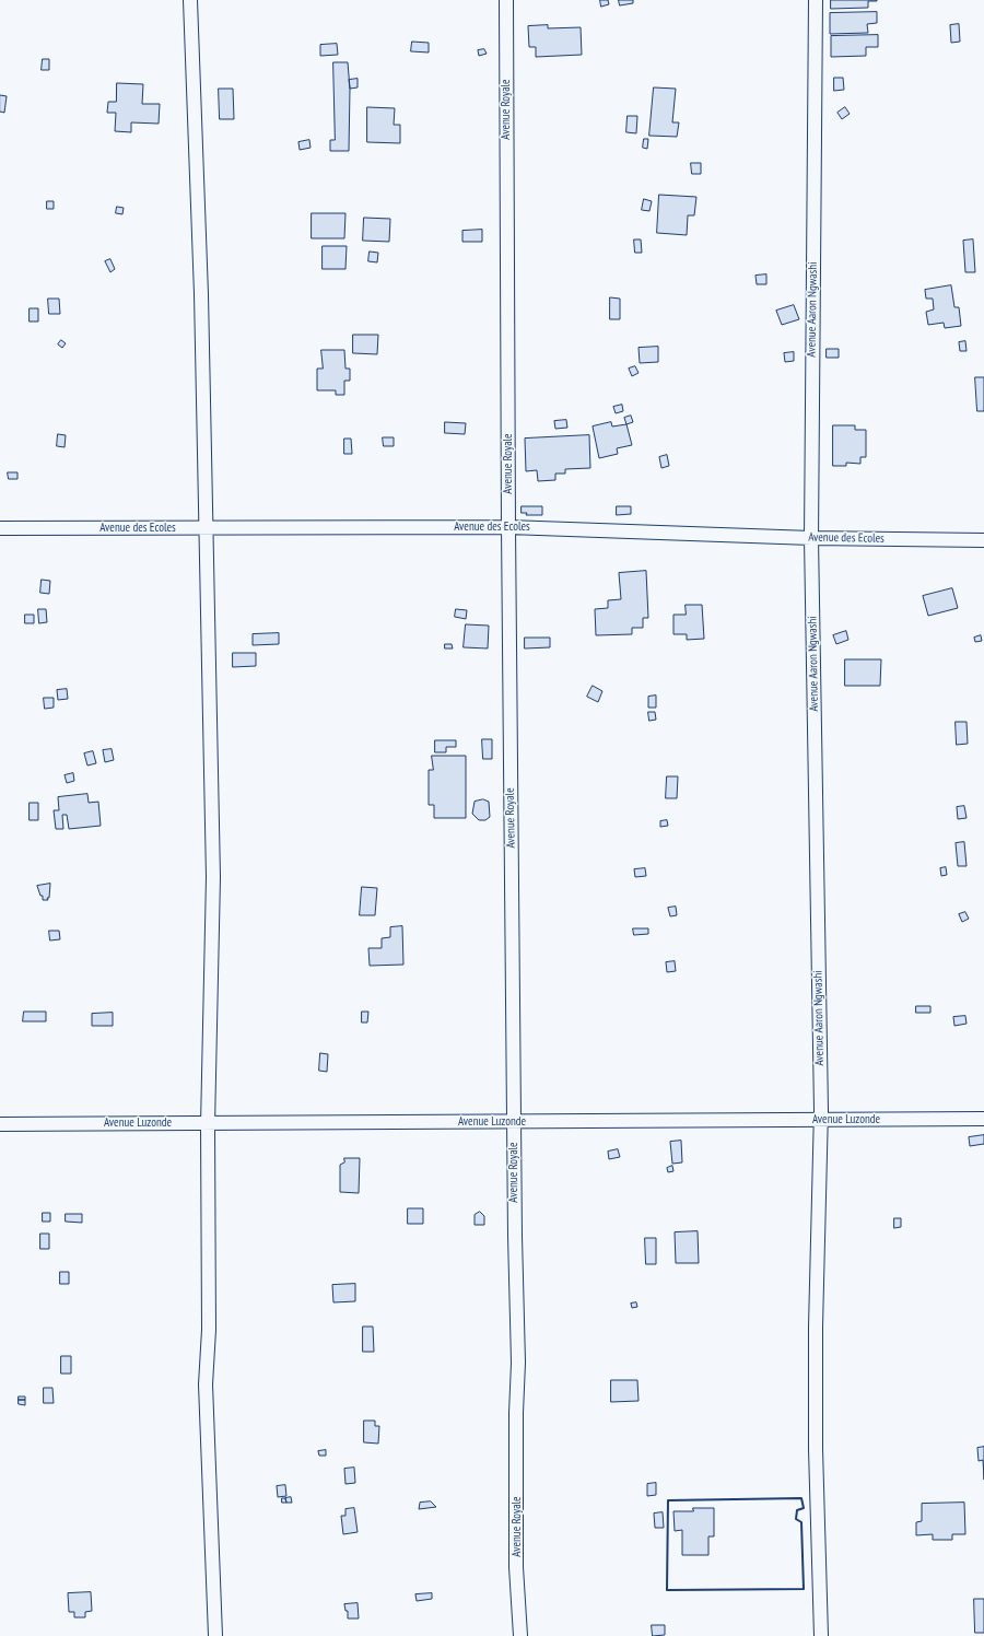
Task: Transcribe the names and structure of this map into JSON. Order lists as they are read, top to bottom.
{
  "streets": {
    "street": [
      "Avenue Royale",
      "Avenue Aaron Ngwashi",
      "Avenue des Ecoles",
      "Avenue Luzonde"
    ]
  },
  "crossings": [
    ["Avenue Royale", "Avenue des Ecoles"],
    ["Avenue Royale", "Avenue Luzonde"],
    ["Avenue Aaron Ngwashi", "Avenue des Ecoles"],
    ["Avenue Aaron Ngwashi", "Avenue Luzonde"]
  ]
}
